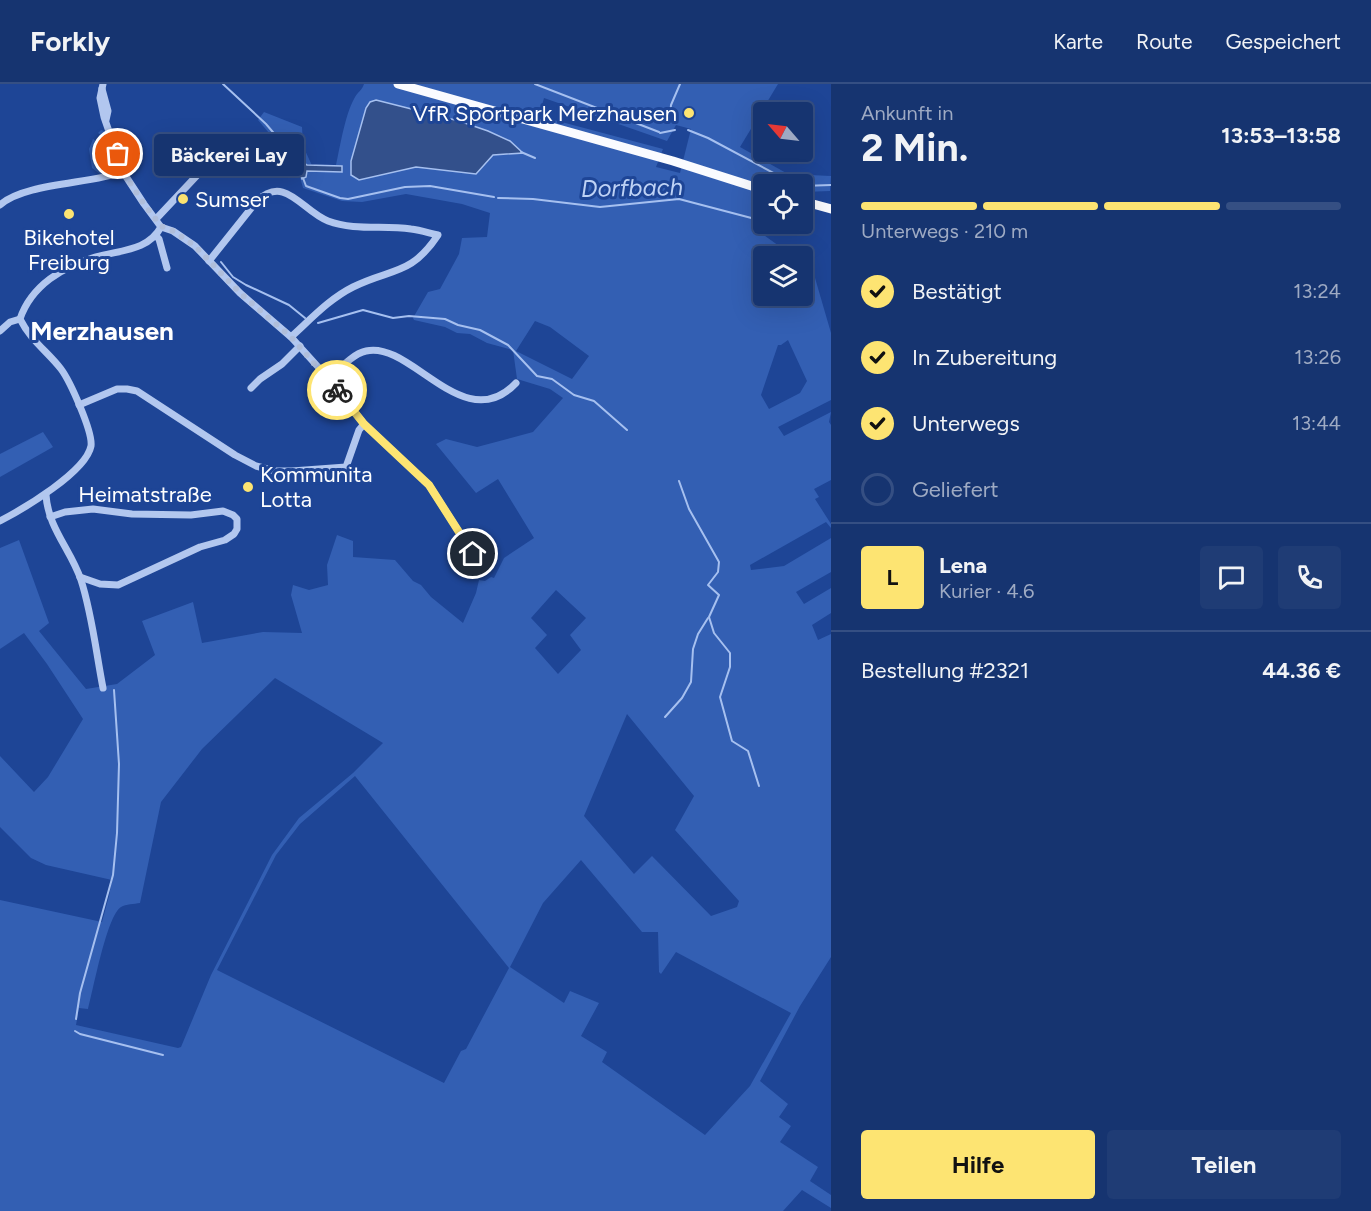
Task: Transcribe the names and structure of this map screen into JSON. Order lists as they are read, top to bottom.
{
  "streets": {
    "street": ["Heimatstraße"]
  },
  "districts": ["Merzhausen"],
  "water": ["Dorfbach"],
  "places": [
    "VfR Sportpark Merzhausen",
    "Bäckerei Lay",
    "Sumser",
    "Bikehotel Freiburg",
    "Kommunita Lotta"
  ],
  "north": "top left",
  "page": {
    "header": "Forkly",
    "nav": ["Karte", "Route", "Gespeichert"],
    "heading": ["2 Min.", "Ankunft in", "13:53–13:58"],
    "panel": [
      "Lena",
      "Kurier · 4.6",
      "Bestellung #2321",
      "44.36 €"
    ],
    "bubble": "Bäckerei Lay",
    "bar": "Unterwegs · 210 m",
    "list": [
      ["Bestätigt", "13:24"],
      ["In Zubereitung", "13:26"],
      ["Unterwegs", "13:44"],
      "Geliefert"
    ],
    "round": "L",
    "buttons": ["Hilfe", "Teilen"]
  }
}
